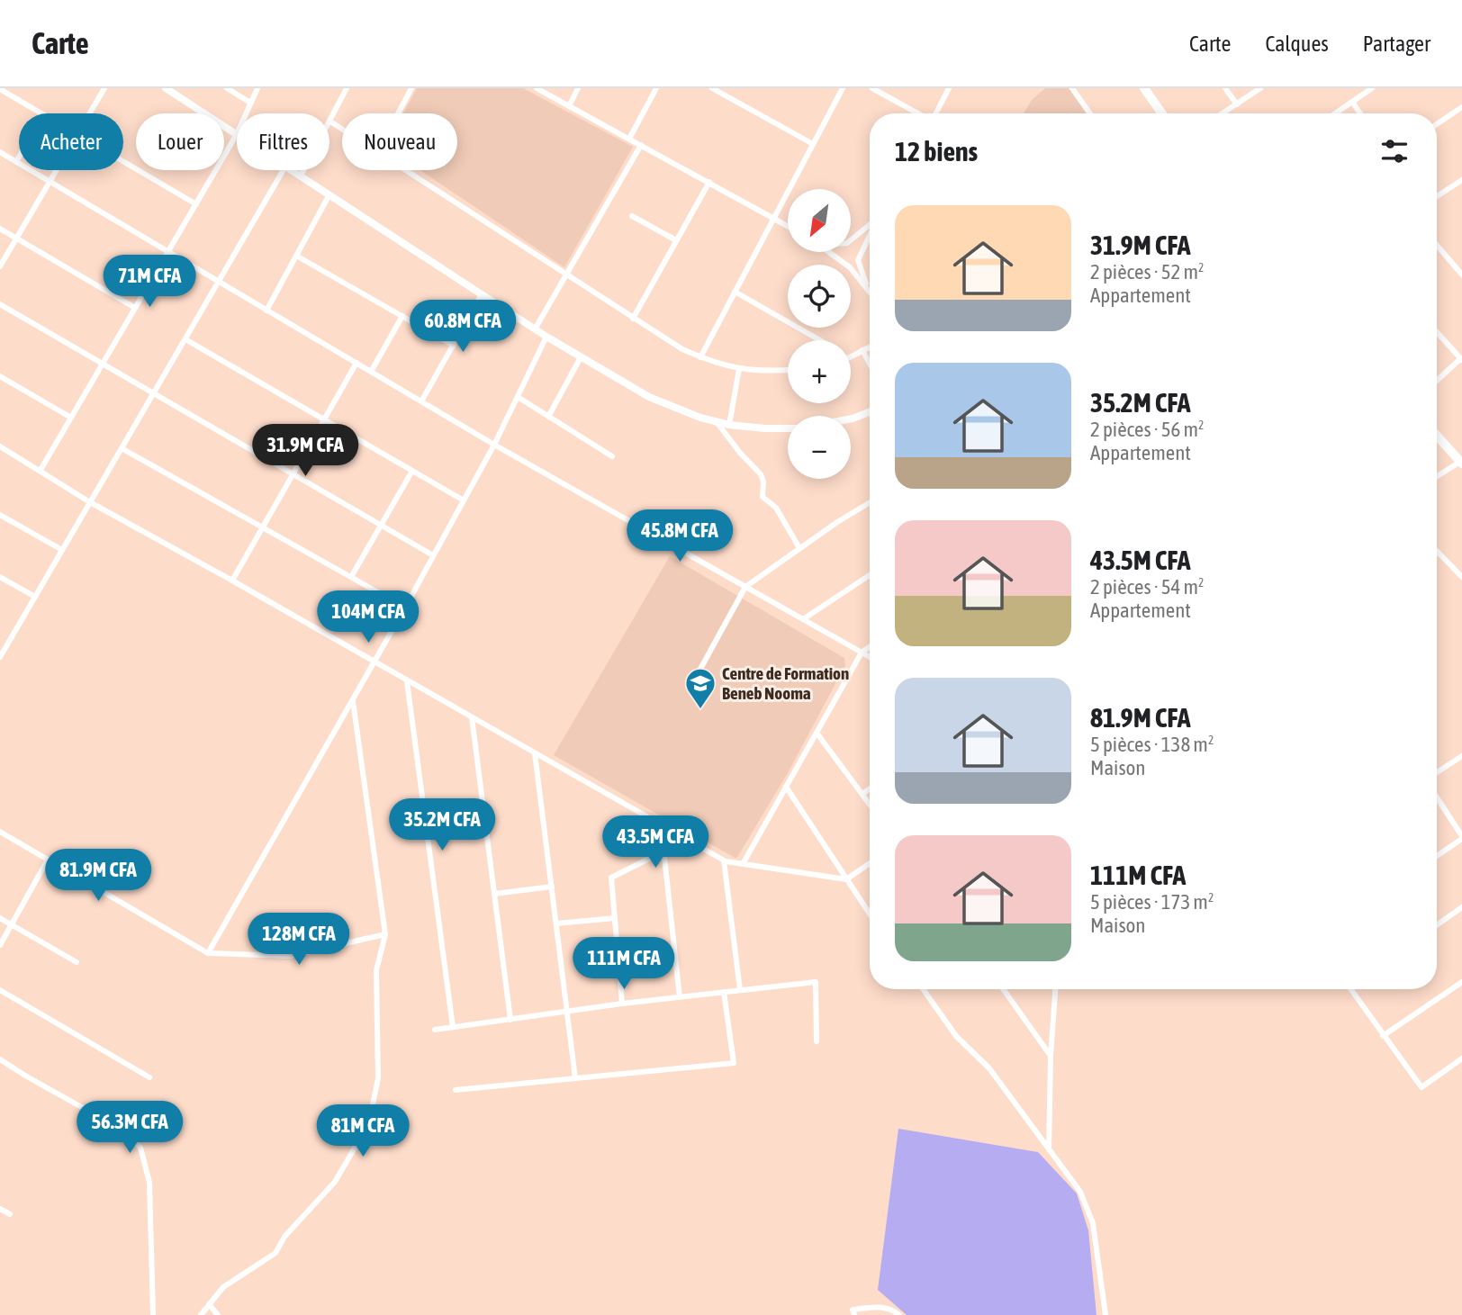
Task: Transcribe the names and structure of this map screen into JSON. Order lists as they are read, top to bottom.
{
  "places": {
    "school or university": ["Centre de Formation Beneb Nooma"]
  },
  "north": "bottom left",
  "page": {
    "header": "Carte",
    "nav": ["Carte", "Calques", "Partager"],
    "chip": [
      "Acheter",
      "Louer",
      "Filtres",
      "Nouveau"
    ],
    "heading": "12 biens",
    "map_buttons": ["+", "−"],
    "list": [
      {
        "name": "31.9M CFA",
        "note": "2 pièces · 52 m² · Appartement"
      },
      {
        "name": "35.2M CFA",
        "note": "2 pièces · 56 m² · Appartement"
      },
      {
        "name": "43.5M CFA",
        "note": "2 pièces · 54 m² · Appartement"
      },
      {
        "name": "81.9M CFA",
        "note": "5 pièces · 138 m² · Maison"
      },
      {
        "name": "111M CFA",
        "note": "5 pièces · 173 m² · Maison"
      }
    ],
    "price": [
      "71M CFA",
      "60.8M CFA",
      "31.9M CFA",
      "45.8M CFA",
      "104M CFA",
      "35.2M CFA",
      "43.5M CFA",
      "81.9M CFA",
      "128M CFA",
      "111M CFA",
      "56.3M CFA",
      "81M CFA"
    ]
  }
}
